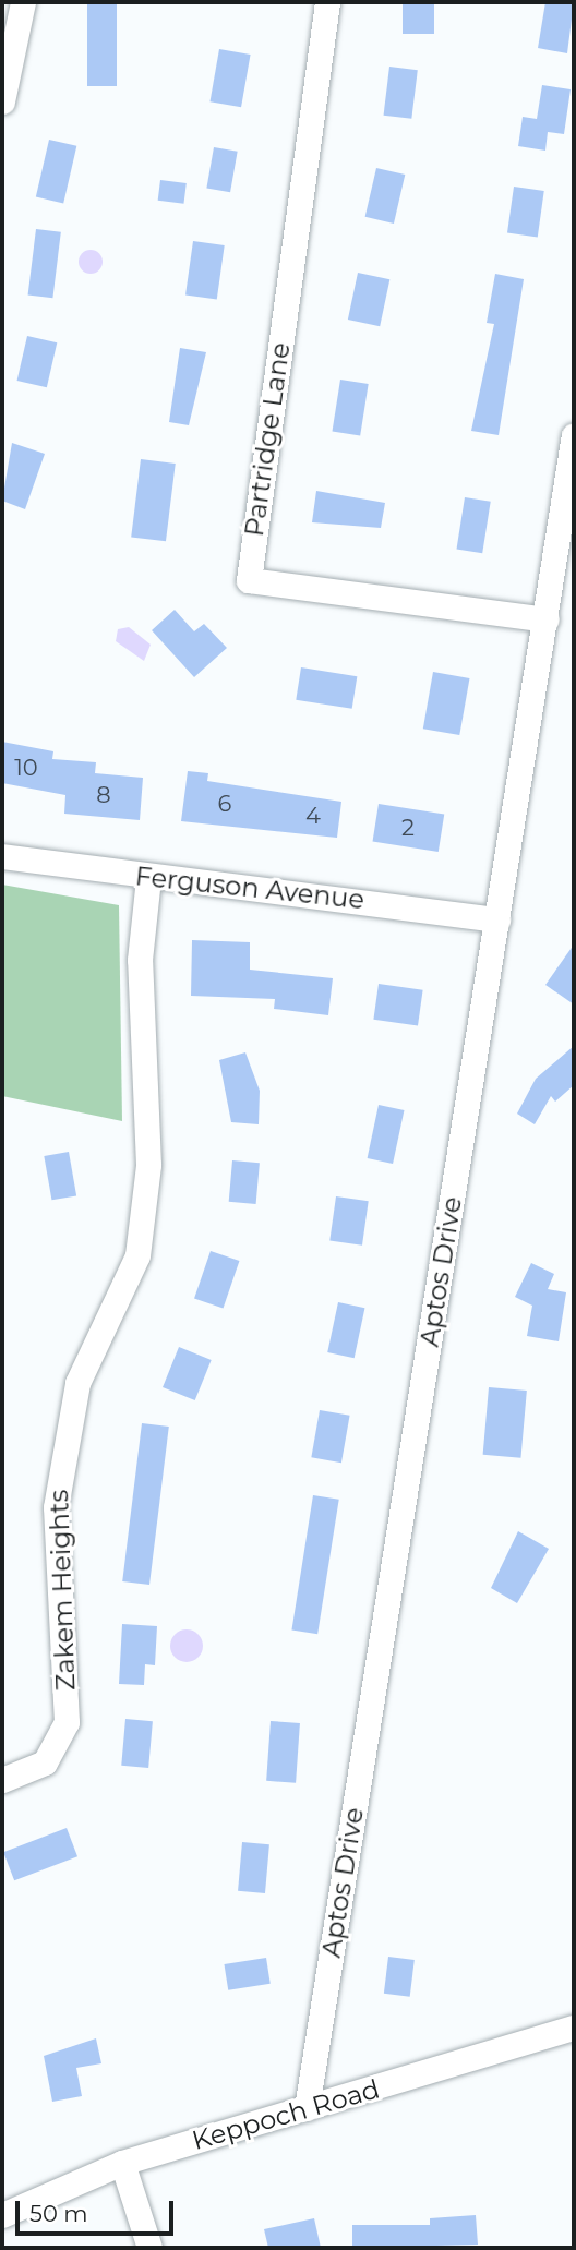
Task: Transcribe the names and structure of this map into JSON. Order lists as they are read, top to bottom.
{
  "streets": {
    "street": [
      "Partridge Lane",
      "Ferguson Avenue",
      "Aptos Drive",
      "Zakem Heights",
      "Keppoch Road"
    ]
  },
  "crossings": [
    ["Partridge Lane", "Aptos Drive"],
    ["Ferguson Avenue", "Aptos Drive"],
    ["Ferguson Avenue", "Zakem Heights"],
    ["Aptos Drive", "Keppoch Road"]
  ],
  "house_numbers": [
    "10",
    "8",
    "6",
    "4",
    "2"
  ],
  "scale_bar": "50 m"
}
